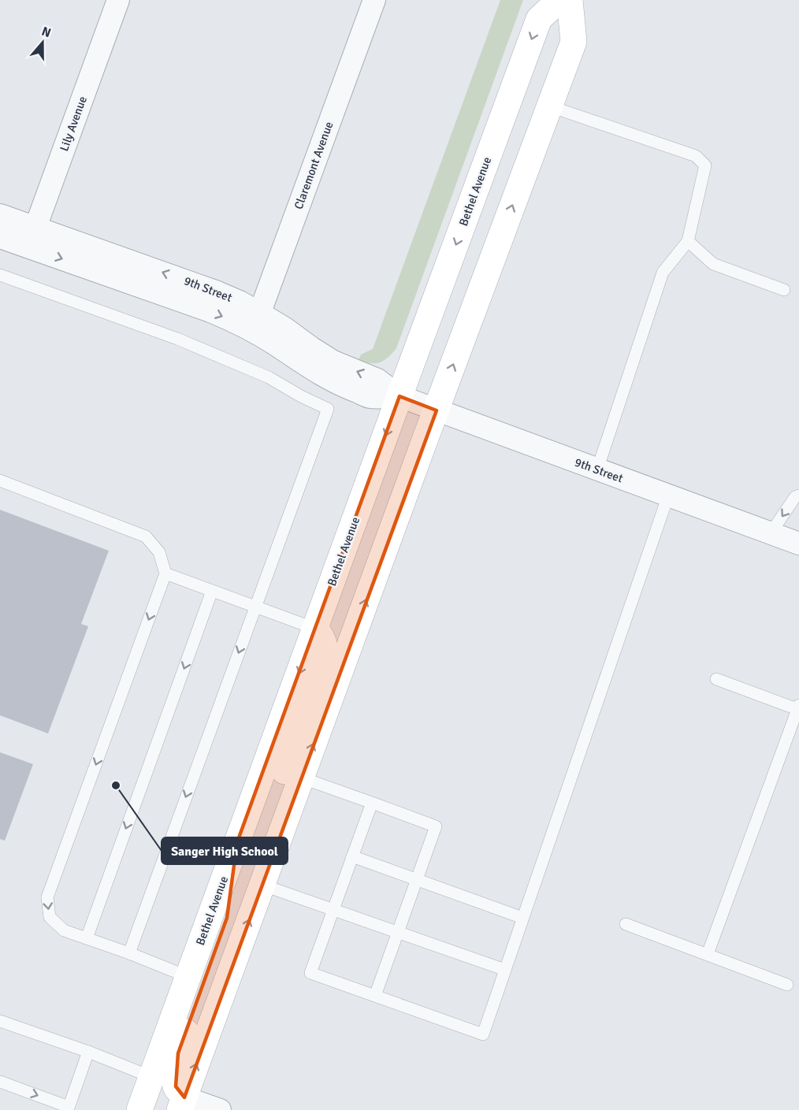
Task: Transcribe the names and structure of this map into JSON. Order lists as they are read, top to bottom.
{
  "streets": {
    "main road": ["Bethel Avenue"],
    "street": ["Lily Avenue", "Claremont Avenue", "9th Street"]
  },
  "crossings": [
    ["Lily Avenue", "9th Street"],
    ["Claremont Avenue", "9th Street"],
    ["Bethel Avenue", "9th Street"]
  ],
  "places": ["Sanger High School"],
  "north": "top"
}
